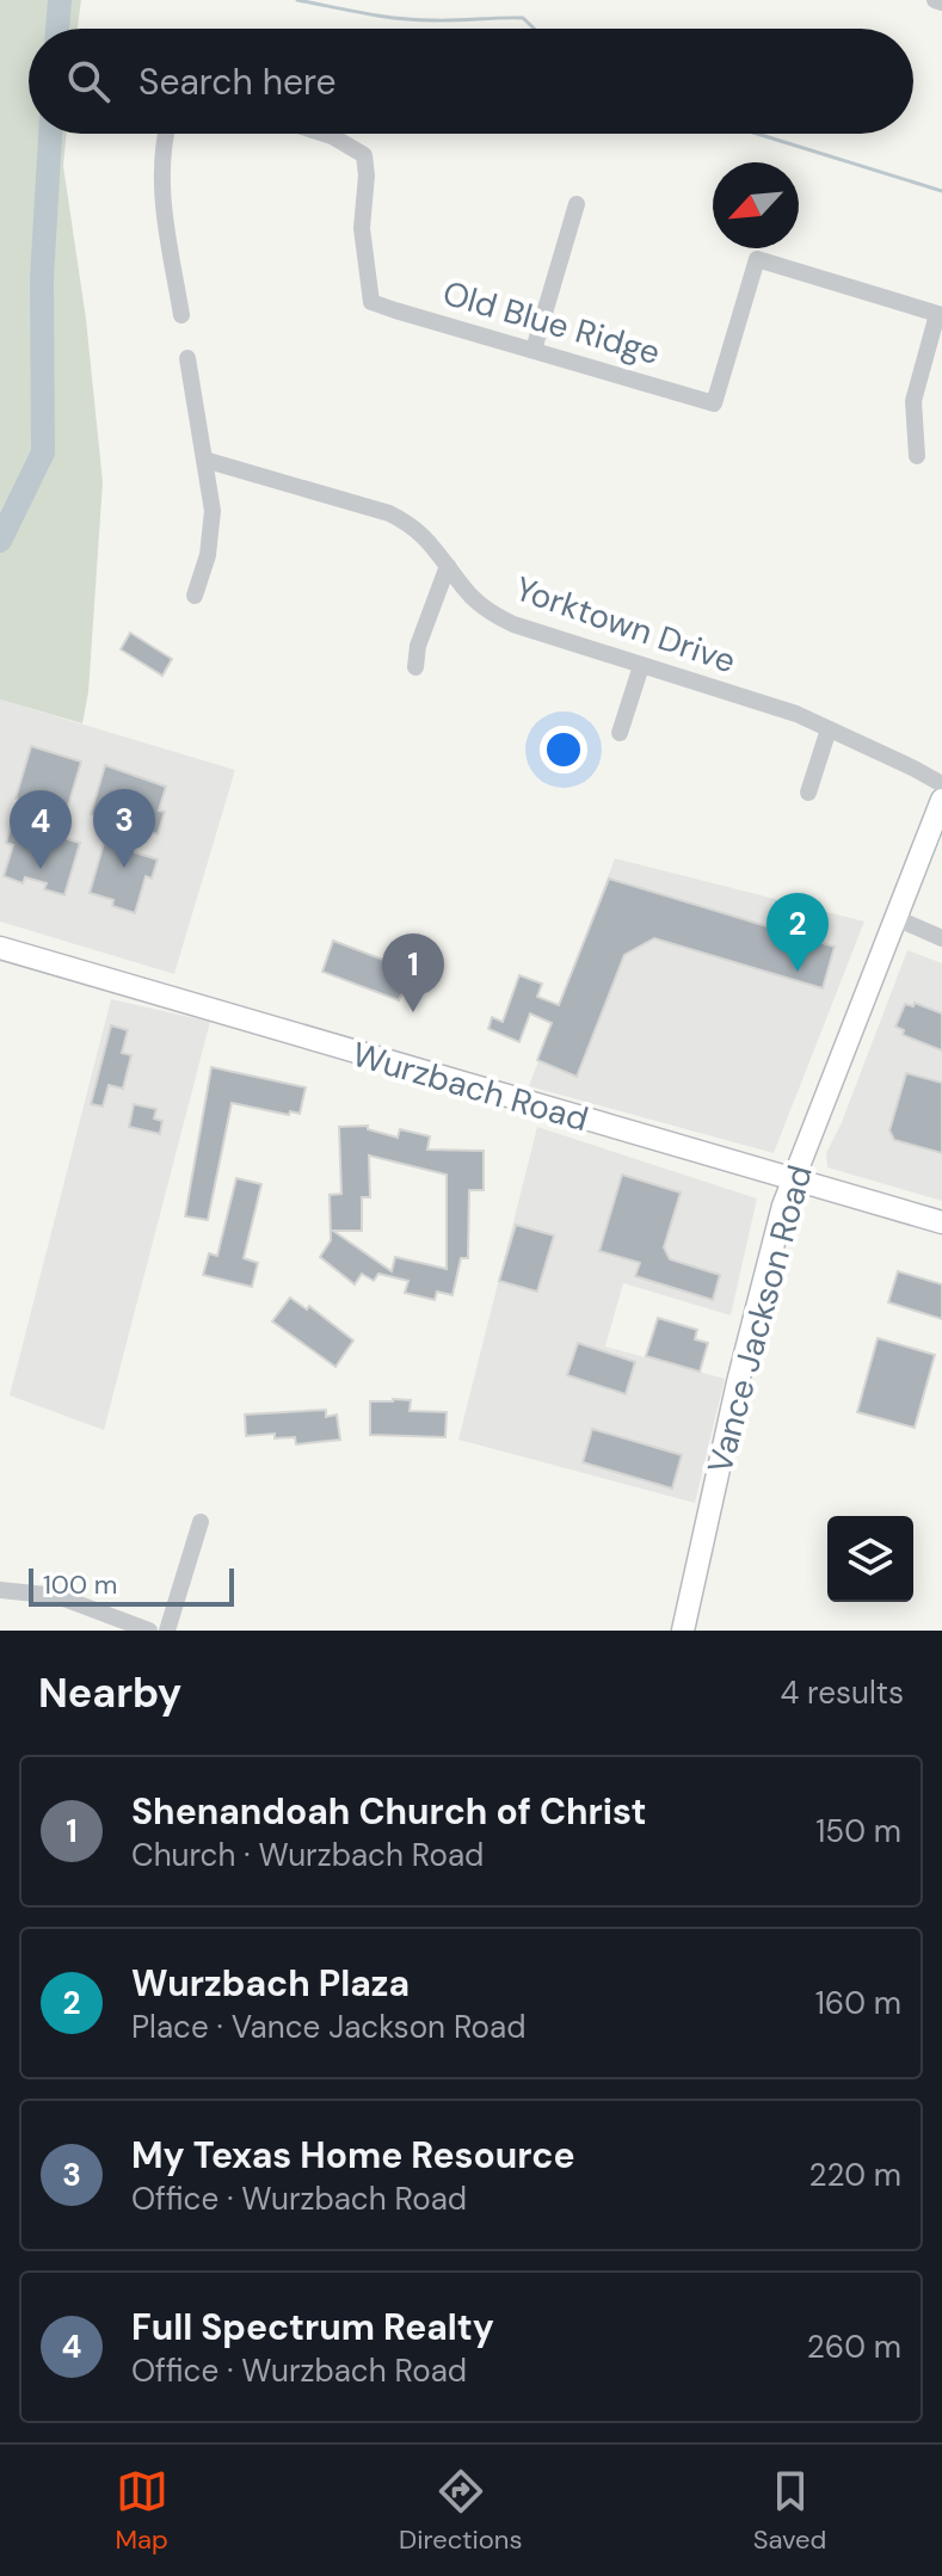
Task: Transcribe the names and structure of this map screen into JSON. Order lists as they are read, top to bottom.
{
  "streets": {
    "main road": ["Wurzbach Road", "Vance Jackson Road"],
    "street": ["Old Blue Ridge", "Yorktown Drive"]
  },
  "crossings": [
    ["Wurzbach Road", "Vance Jackson Road"]
  ],
  "scale_bar": "100 m",
  "north": "bottom left",
  "page": {
    "search": "Search here",
    "pins": [
      "3",
      "4",
      "2",
      "1"
    ],
    "scale": "100 m",
    "heading": ["Nearby", "4 results"],
    "list": [
      {
        "mark": "1",
        "name": "Shenandoah Church of Christ",
        "note": "Church · Wurzbach Road",
        "value": "150 m"
      },
      {
        "mark": "2",
        "name": "Wurzbach Plaza",
        "note": "Place · Vance Jackson Road",
        "value": "160 m"
      },
      {
        "mark": "3",
        "name": "My Texas Home Resource",
        "note": "Office · Wurzbach Road",
        "value": "220 m"
      },
      {
        "mark": "4",
        "name": "Full Spectrum Realty",
        "note": "Office · Wurzbach Road",
        "value": "260 m"
      }
    ],
    "nav": ["Map", "Directions", "Saved"]
  }
}
